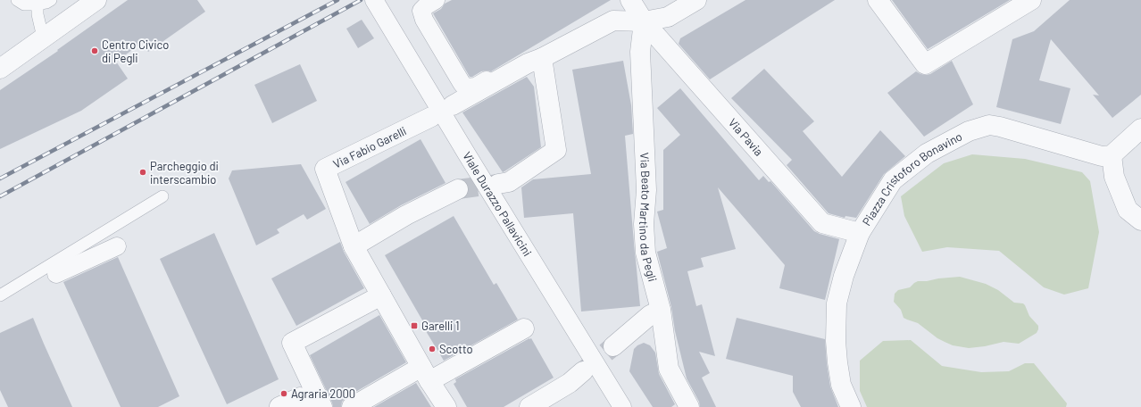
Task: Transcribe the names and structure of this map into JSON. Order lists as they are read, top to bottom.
{
  "streets": {
    "street": [
      "Via Pavia",
      "Via Fabio Garelli",
      "Piazza Cristoforo Bonavino",
      "Viale Durazzo Pallavicini",
      "Via Beato Martino da Pegli"
    ]
  },
  "crossings": [
    ["Via Pavia", "Piazza Cristoforo Bonavino"],
    ["Via Pavia", "Via Beato Martino da Pegli"]
  ],
  "places": {
    "other": [
      "Centro Civico di Pegli",
      "Parcheggio di interscambio",
      "Scotto",
      "Agraria 2000"
    ],
    "transit": ["Garelli 1"]
  }
}
